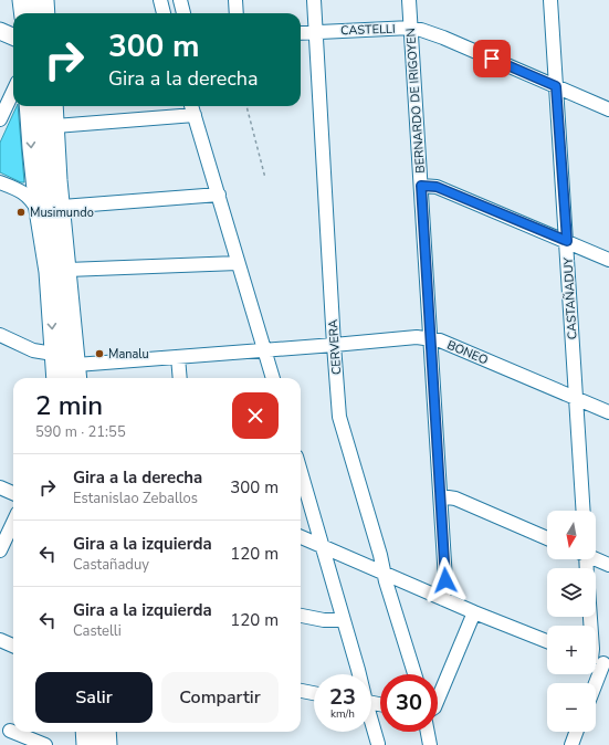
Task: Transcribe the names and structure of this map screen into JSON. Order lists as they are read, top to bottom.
{
  "streets": {
    "street": [
      "CASTELLI",
      "BERNARDO DE IRIGOYEN",
      "CASTAÑADUY",
      "CERVERA",
      "BONEO"
    ]
  },
  "crossings": [
    ["CASTELLI", "BERNARDO DE IRIGOYEN"],
    ["CASTELLI", "CASTAÑADUY"],
    ["CASTELLI", "CERVERA"],
    ["BERNARDO DE IRIGOYEN", "BONEO"],
    ["CASTAÑADUY", "BONEO"],
    ["CERVERA", "BONEO"]
  ],
  "places": ["Musimundo", "Manalu"],
  "north": "bottom",
  "page": {
    "turn": ["300 m", "Gira a la derecha"],
    "heading": ["2 min", "590 m · 21:55"],
    "list": [
      {
        "name": "Gira a la derecha",
        "note": "Estanislao Zeballos",
        "value": "300 m"
      },
      {
        "name": "Gira a la izquierda",
        "note": "Castañaduy",
        "value": "120 m"
      },
      {
        "name": "Gira a la izquierda",
        "note": "Castelli",
        "value": "120 m"
      }
    ],
    "map_buttons": ["+", "−"],
    "buttons": ["Salir", "Compartir"],
    "speed": "23 km/h",
    "limit": "30"
  }
}
